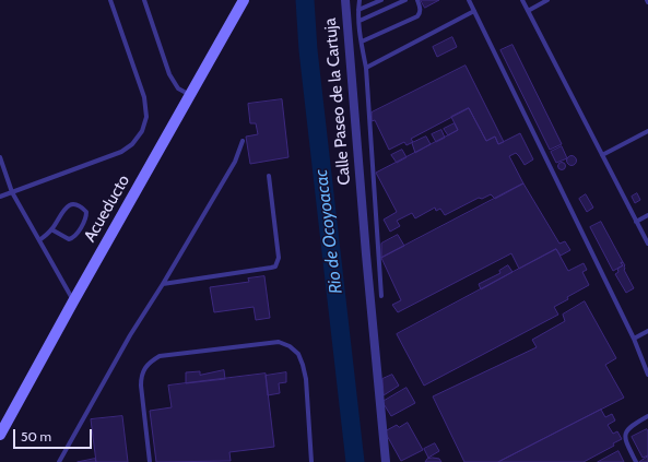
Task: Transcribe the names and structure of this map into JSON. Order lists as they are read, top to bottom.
{
  "streets": {
    "main road": ["Acueducto"],
    "street": ["Calle Paseo de la Cartuja"]
  },
  "water": ["Rio de Ocoyoacac"],
  "scale_bar": "50 m"
}
